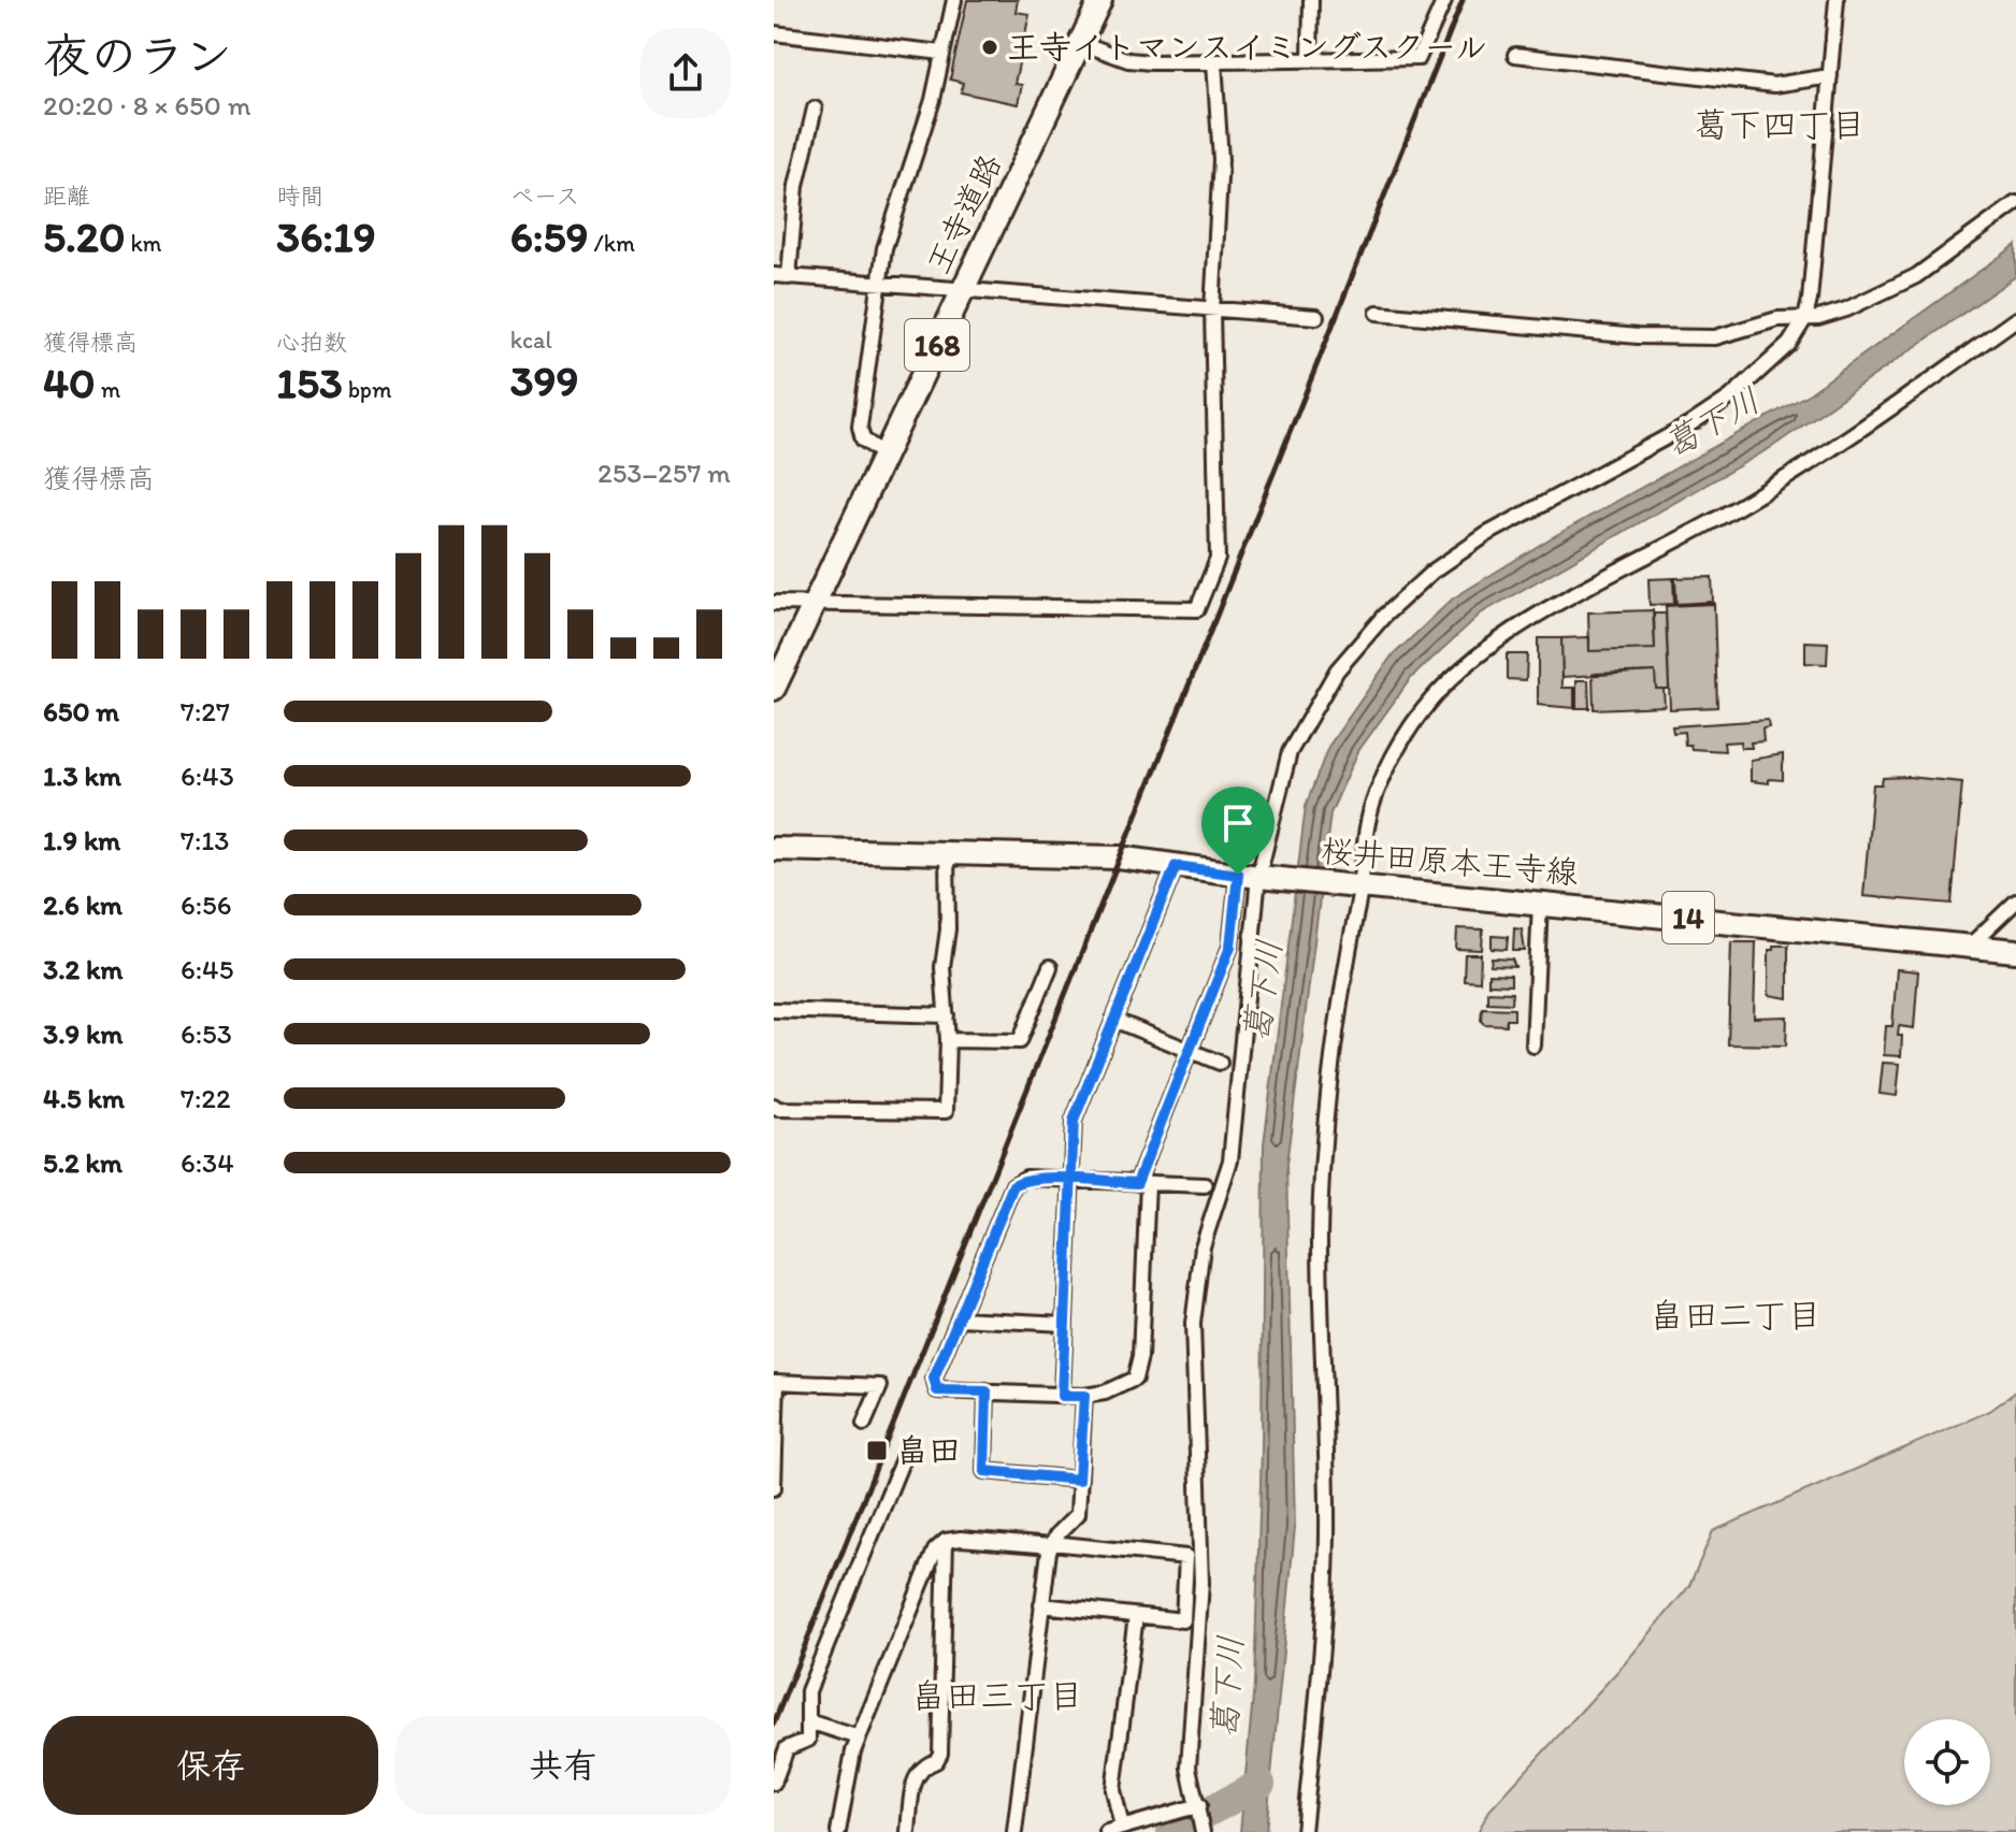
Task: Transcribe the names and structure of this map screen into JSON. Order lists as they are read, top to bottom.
{
  "streets": {
    "main road": [
      "王寺道路",
      "168",
      "桜井田原本王寺線",
      "14"
    ]
  },
  "districts": ["葛下四丁目", "畠田二丁目", "畠田三丁目"],
  "water": ["葛下川"],
  "places": {
    "other": ["王寺イトマンスイミングスクール"],
    "transit": ["畠田"]
  },
  "page": {
    "heading": ["夜のラン", "20:20 · 8 × 650 m"],
    "stats": [
      ["距離", "5.20 km"],
      ["時間", "36:19"],
      ["ペース", "6:59 /km"],
      ["獲得標高", "40 m"],
      ["心拍数", "153 bpm"],
      ["kcal", "399"]
    ],
    "chart": ["獲得標高", "253–257 m"],
    "list": [
      {
        "name": "650 m",
        "note": "7:27"
      },
      {
        "name": "1.3 km",
        "note": "6:43"
      },
      {
        "name": "1.9 km",
        "note": "7:13"
      },
      {
        "name": "2.6 km",
        "note": "6:56"
      },
      {
        "name": "3.2 km",
        "note": "6:45"
      },
      {
        "name": "3.9 km",
        "note": "6:53"
      },
      {
        "name": "4.5 km",
        "note": "7:22"
      },
      {
        "name": "5.2 km",
        "note": "6:34"
      }
    ],
    "buttons": ["保存", "共有"]
  }
}
